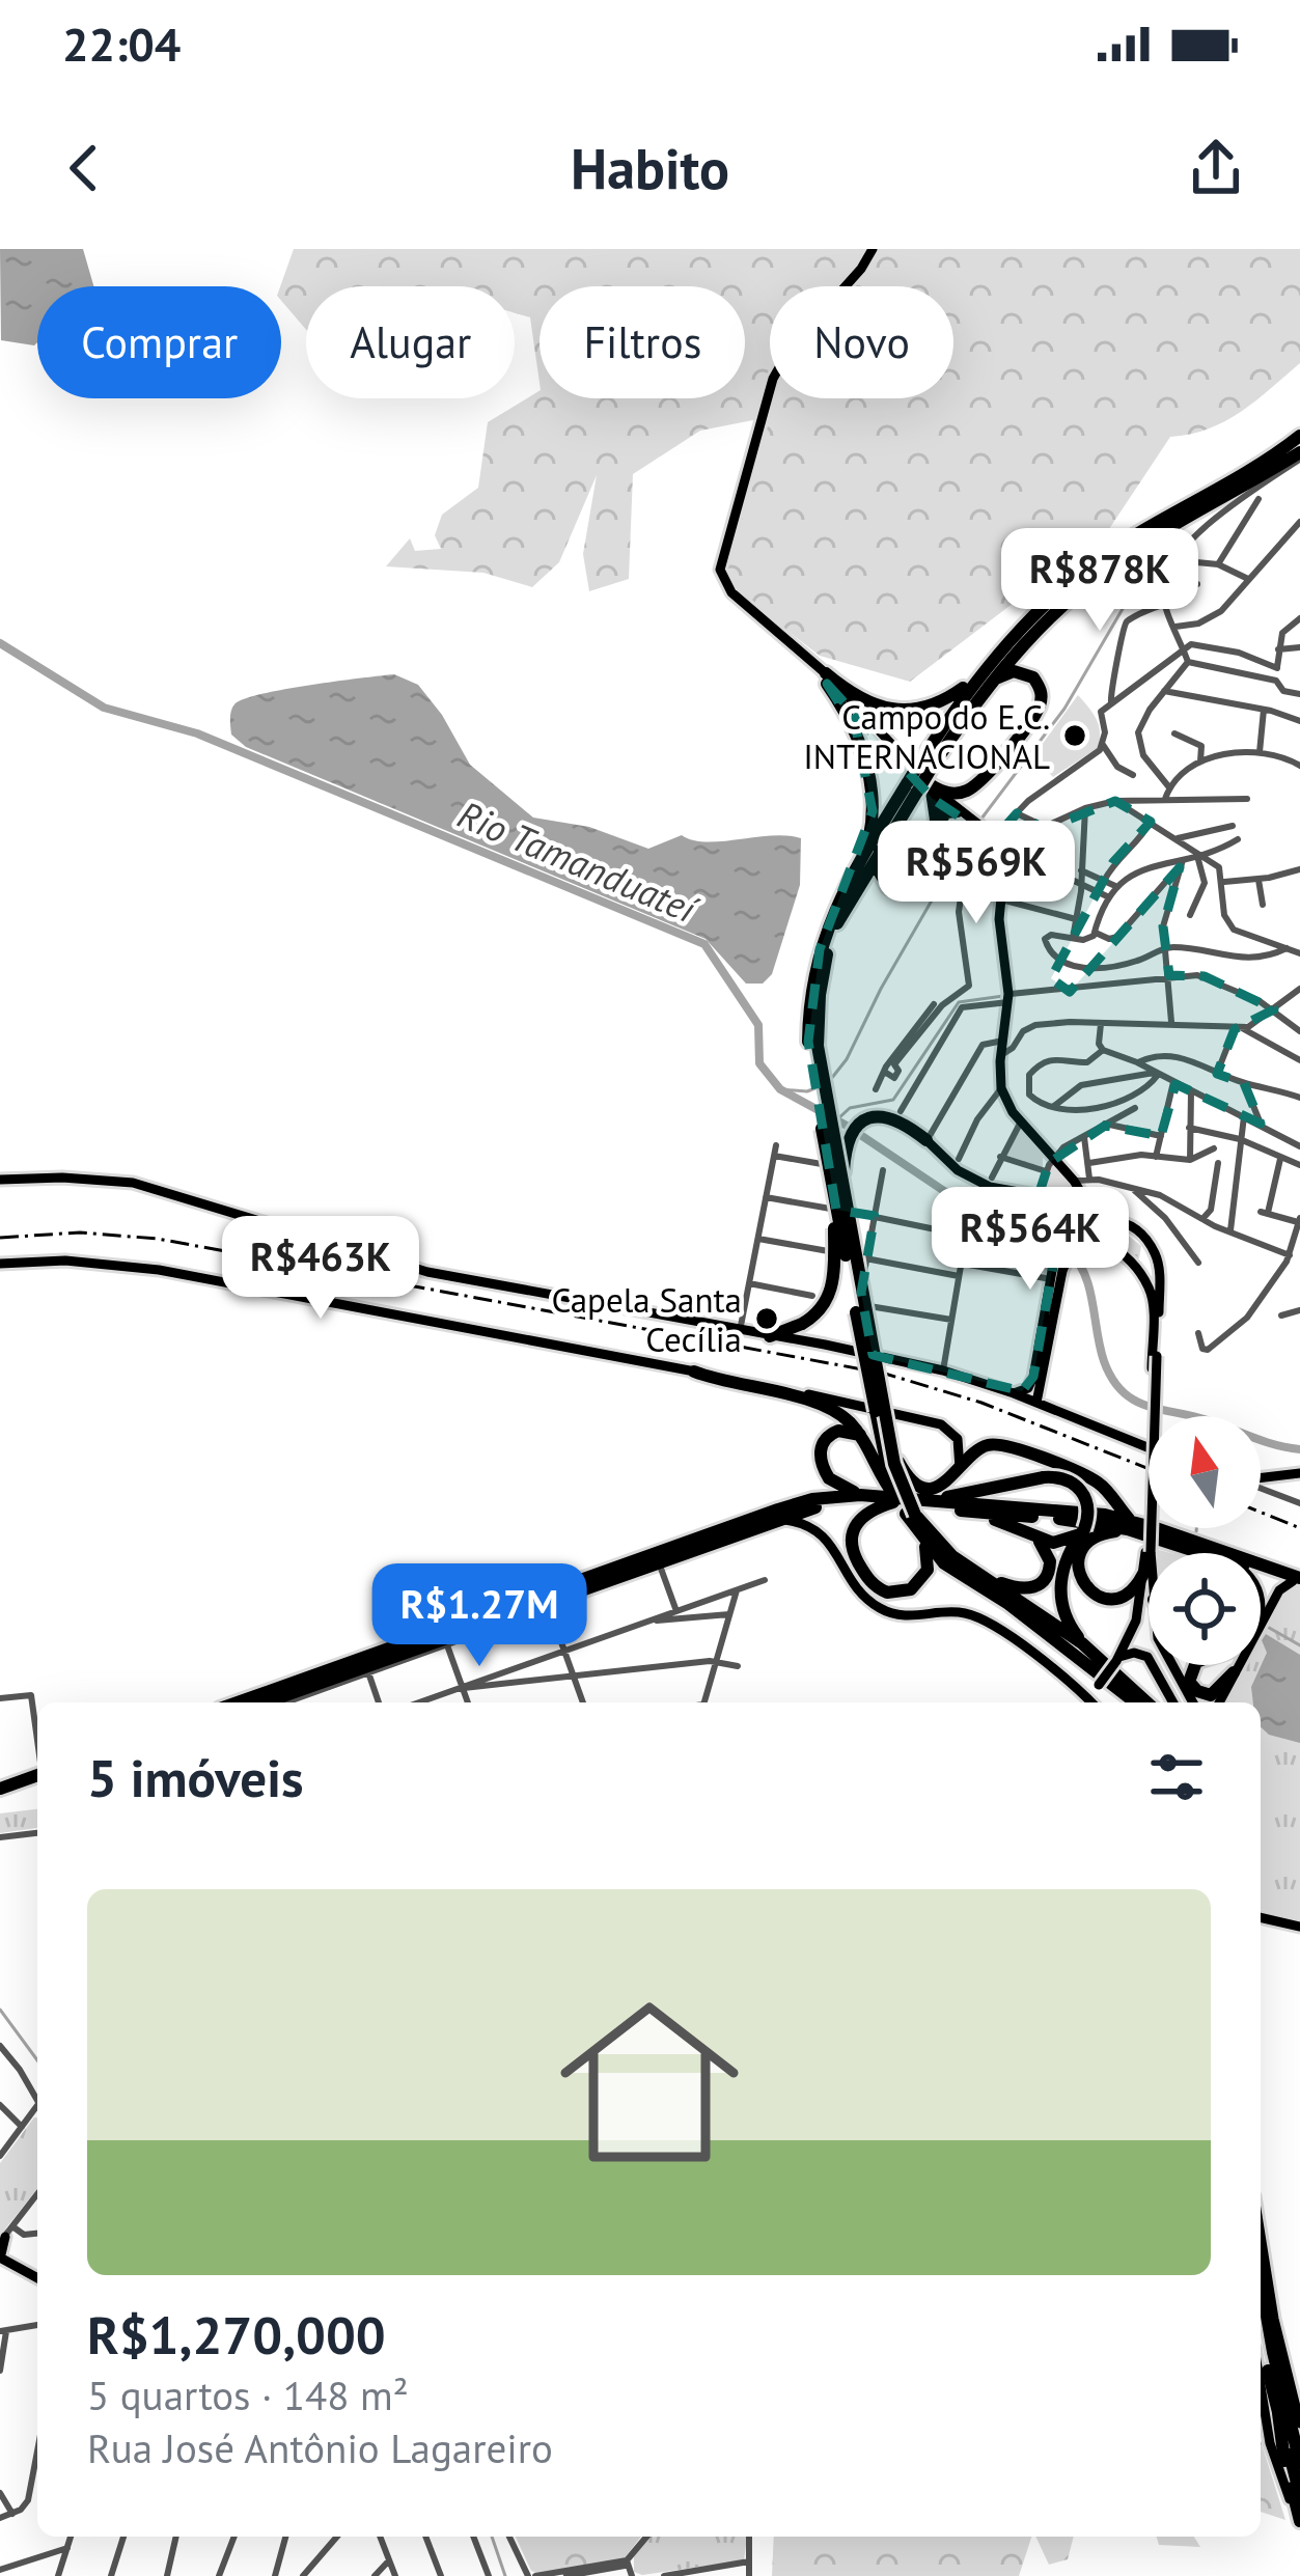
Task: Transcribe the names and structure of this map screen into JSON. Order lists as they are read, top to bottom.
{
  "water": ["Rio Tamanduateí"],
  "places": ["Campo do E.C. INTERNACIONAL", "Capela Santa Cecília"],
  "north": "top",
  "page": {
    "status": "22:04",
    "header": "Habito",
    "chip": [
      "Comprar",
      "Alugar",
      "Filtros",
      "Novo"
    ],
    "price": [
      "R$878K",
      "R$569K",
      "R$564K",
      "R$463K",
      "R$1.27M"
    ],
    "heading": "5 imóveis",
    "list": [
      {
        "name": "R$1,270,000",
        "note": "5 quartos · 148 m² · Rua José Antônio Lagareiro"
      }
    ]
  }
}
